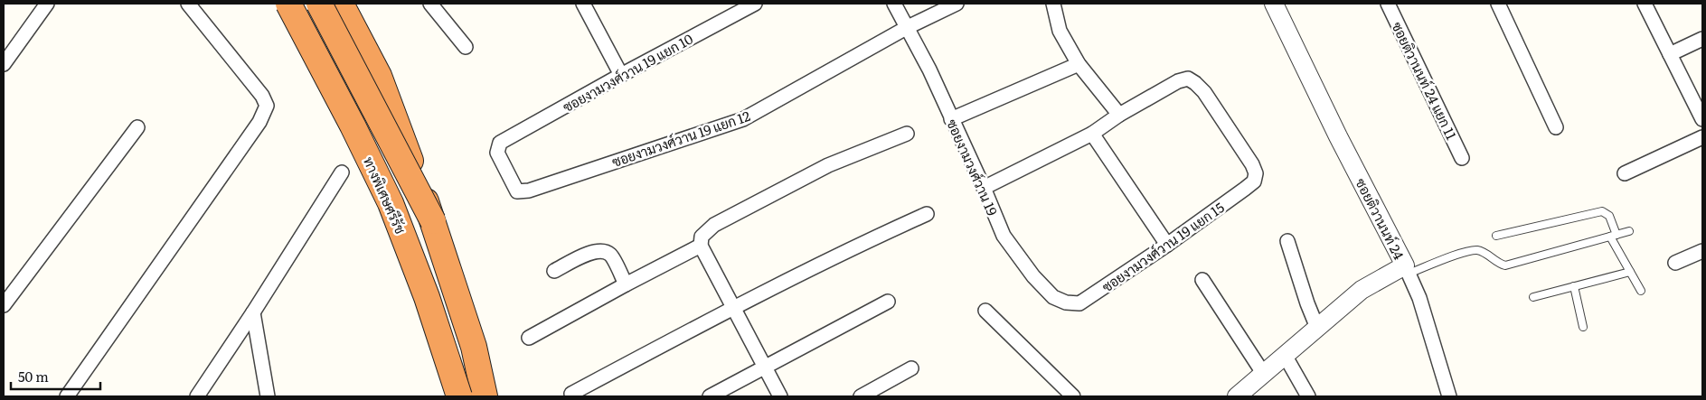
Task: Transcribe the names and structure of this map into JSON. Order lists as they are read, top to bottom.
{
  "streets": {
    "highway": ["ทางพิเศษศรีรัช"],
    "street": [
      "ซอยงามวงศ์วาน 19 แยก 10",
      "ซอยติวานนท์ 24 แยก 11",
      "ซอยงามวงศ์วาน 19 แยก 12",
      "ซอยงามวงศ์วาน 19",
      "ซอยติวานนท์ 24",
      "ซอยงามวงศ์วาน 19 แยก 15"
    ]
  },
  "crossings": [
    ["ซอยงามวงศ์วาน 19 แยก 10", "ซอยงามวงศ์วาน 19 แยก 12"],
    ["ซอยงามวงศ์วาน 19 แยก 12", "ซอยงามวงศ์วาน 19"],
    ["ซอยงามวงศ์วาน 19", "ซอยงามวงศ์วาน 19 แยก 15"]
  ],
  "scale_bar": "50 m"
}
